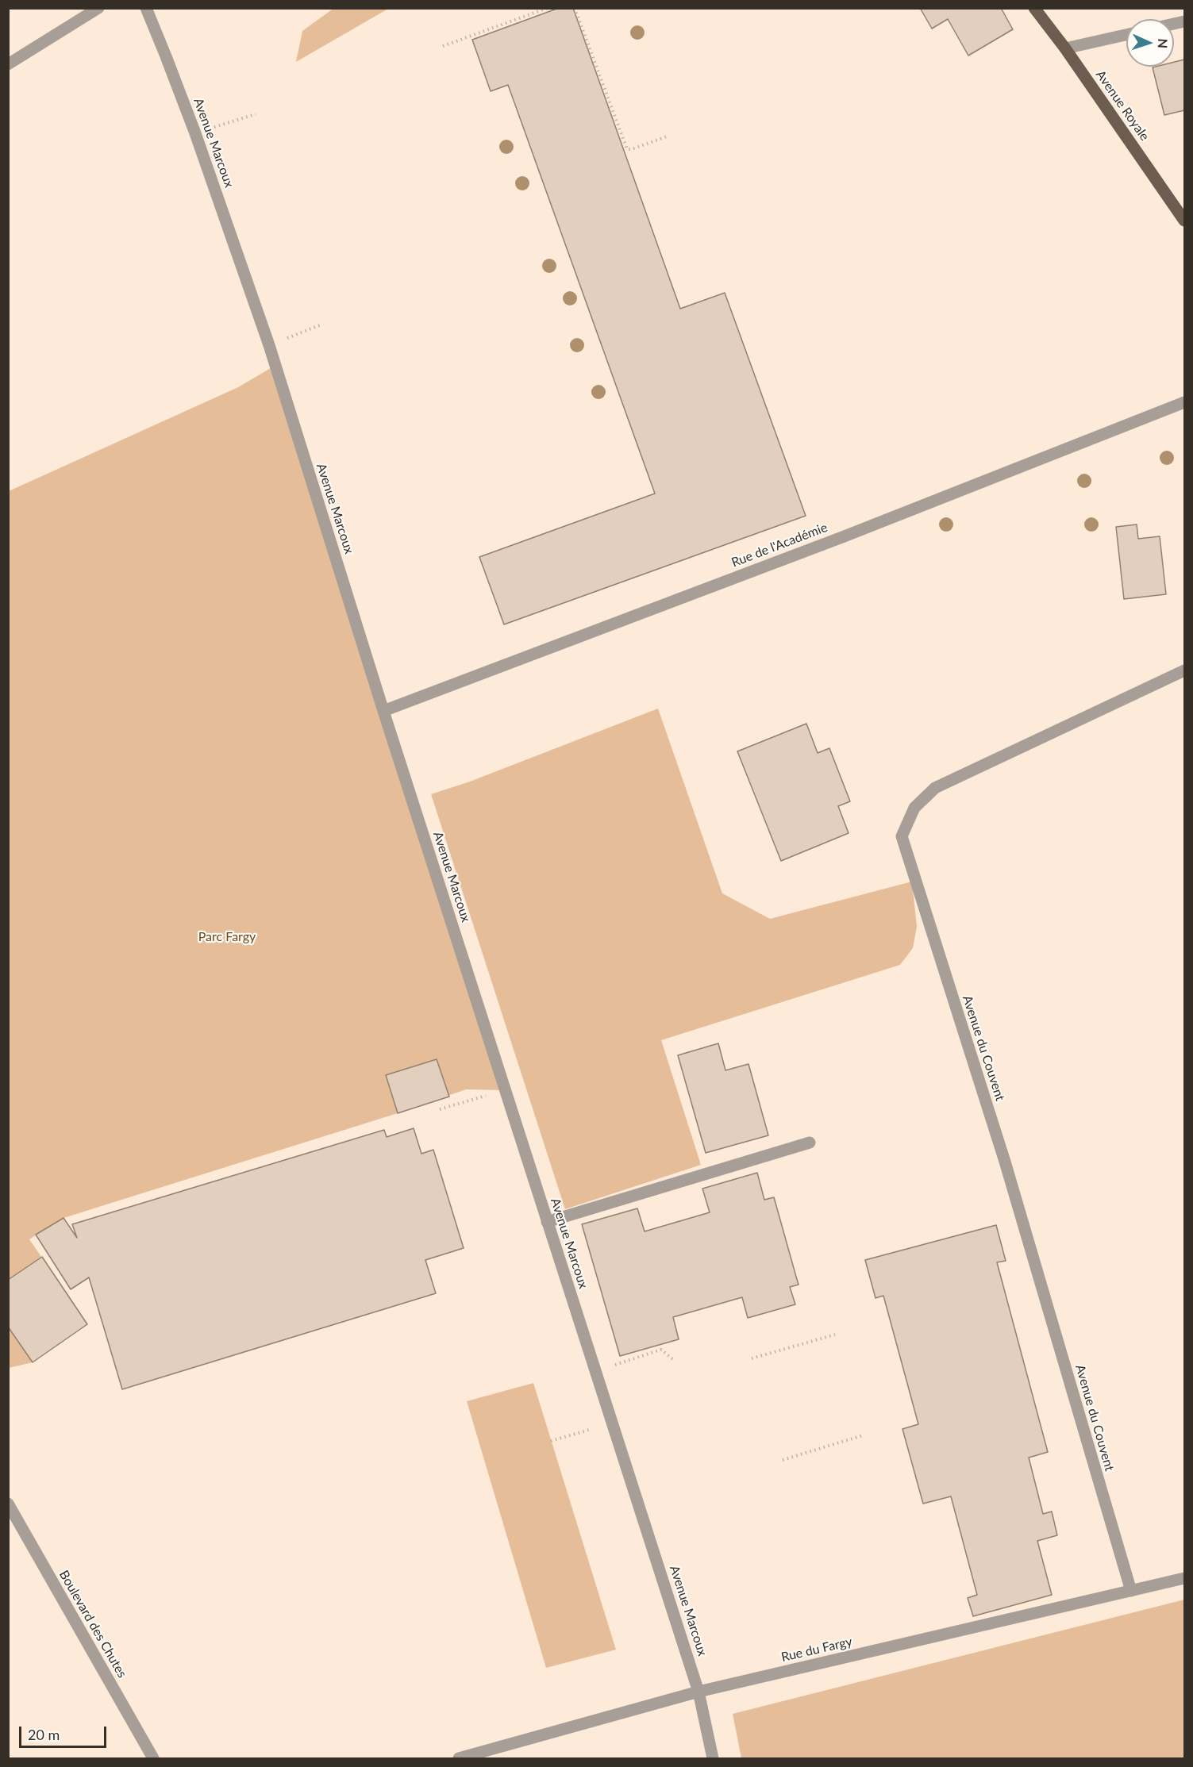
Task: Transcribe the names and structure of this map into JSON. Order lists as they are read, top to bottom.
{
  "streets": {
    "main road": ["Avenue Royale"],
    "street": [
      "Avenue Marcoux",
      "Rue de l'Académie",
      "Avenue du Couvent",
      "Boulevard des Chutes",
      "Rue du Fargy"
    ]
  },
  "crossings": [
    ["Avenue Marcoux", "Rue de l'Académie"],
    ["Avenue Marcoux", "Rue du Fargy"],
    ["Avenue du Couvent", "Rue du Fargy"]
  ],
  "parks": ["Parc Fargy"],
  "scale_bar": "20 m",
  "north": "right"
}
